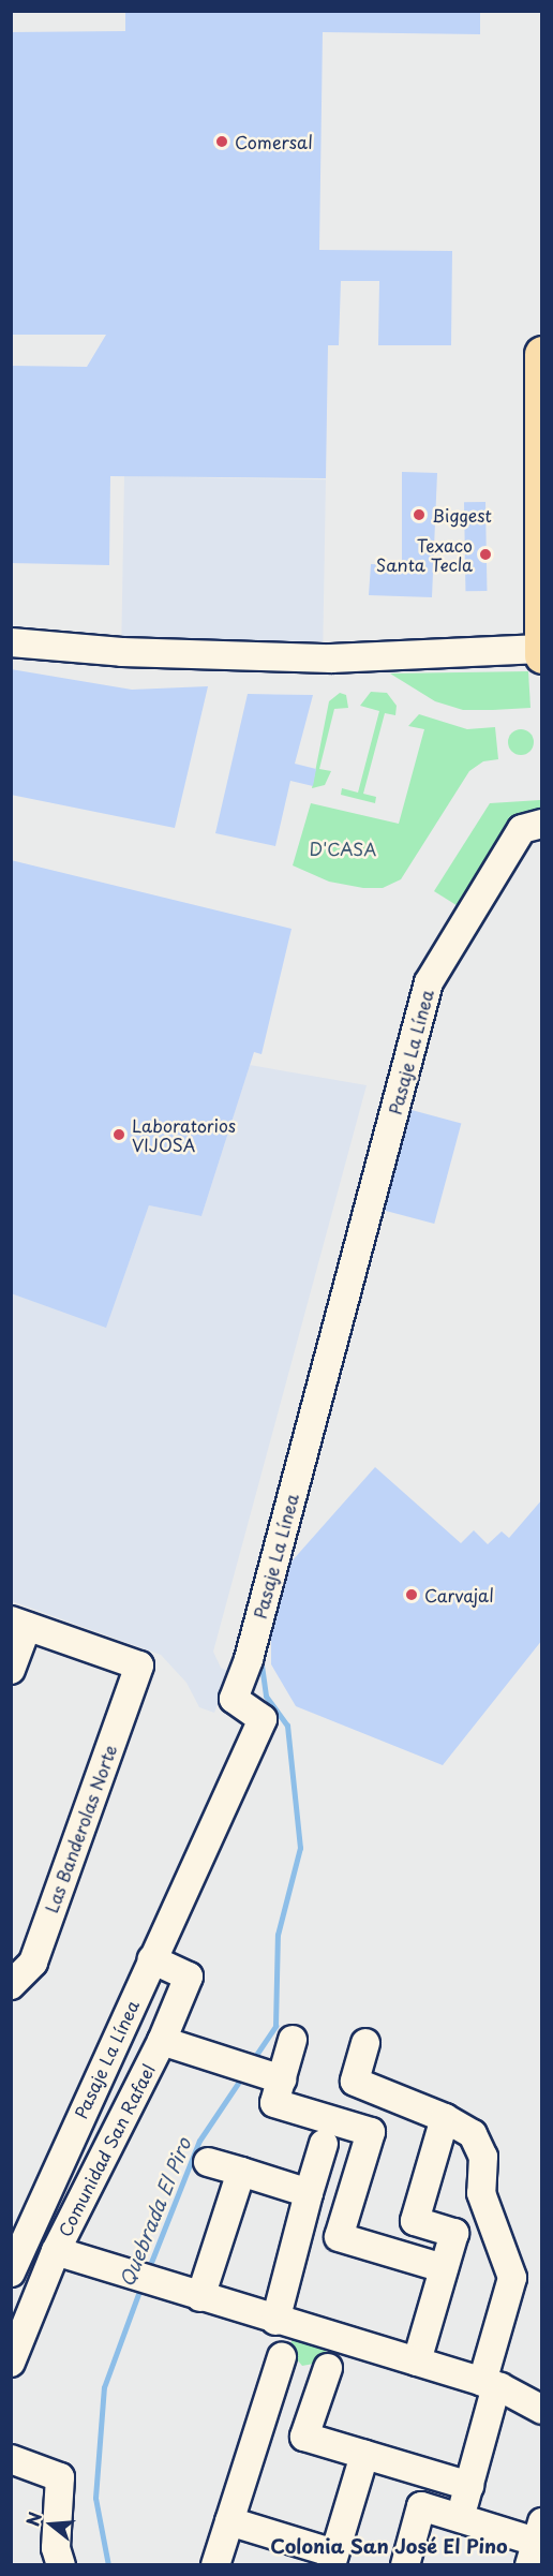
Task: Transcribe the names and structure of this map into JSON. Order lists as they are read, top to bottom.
{
  "streets": {
    "street": ["Pasaje La Línea", "Las Banderolas Norte", "Comunidad San Rafael"]
  },
  "crossings": [
    ["Pasaje La Línea", "Comunidad San Rafael"]
  ],
  "districts": ["Colonia San José El Pino"],
  "water": ["Quebrada El Piro"],
  "parks": ["D'CASA"],
  "places": [
    "Comersal",
    "Biggest",
    "Texaco Santa Tecla",
    "Laboratorios VIJOSA",
    "Carvajal"
  ],
  "north": "left"
}
